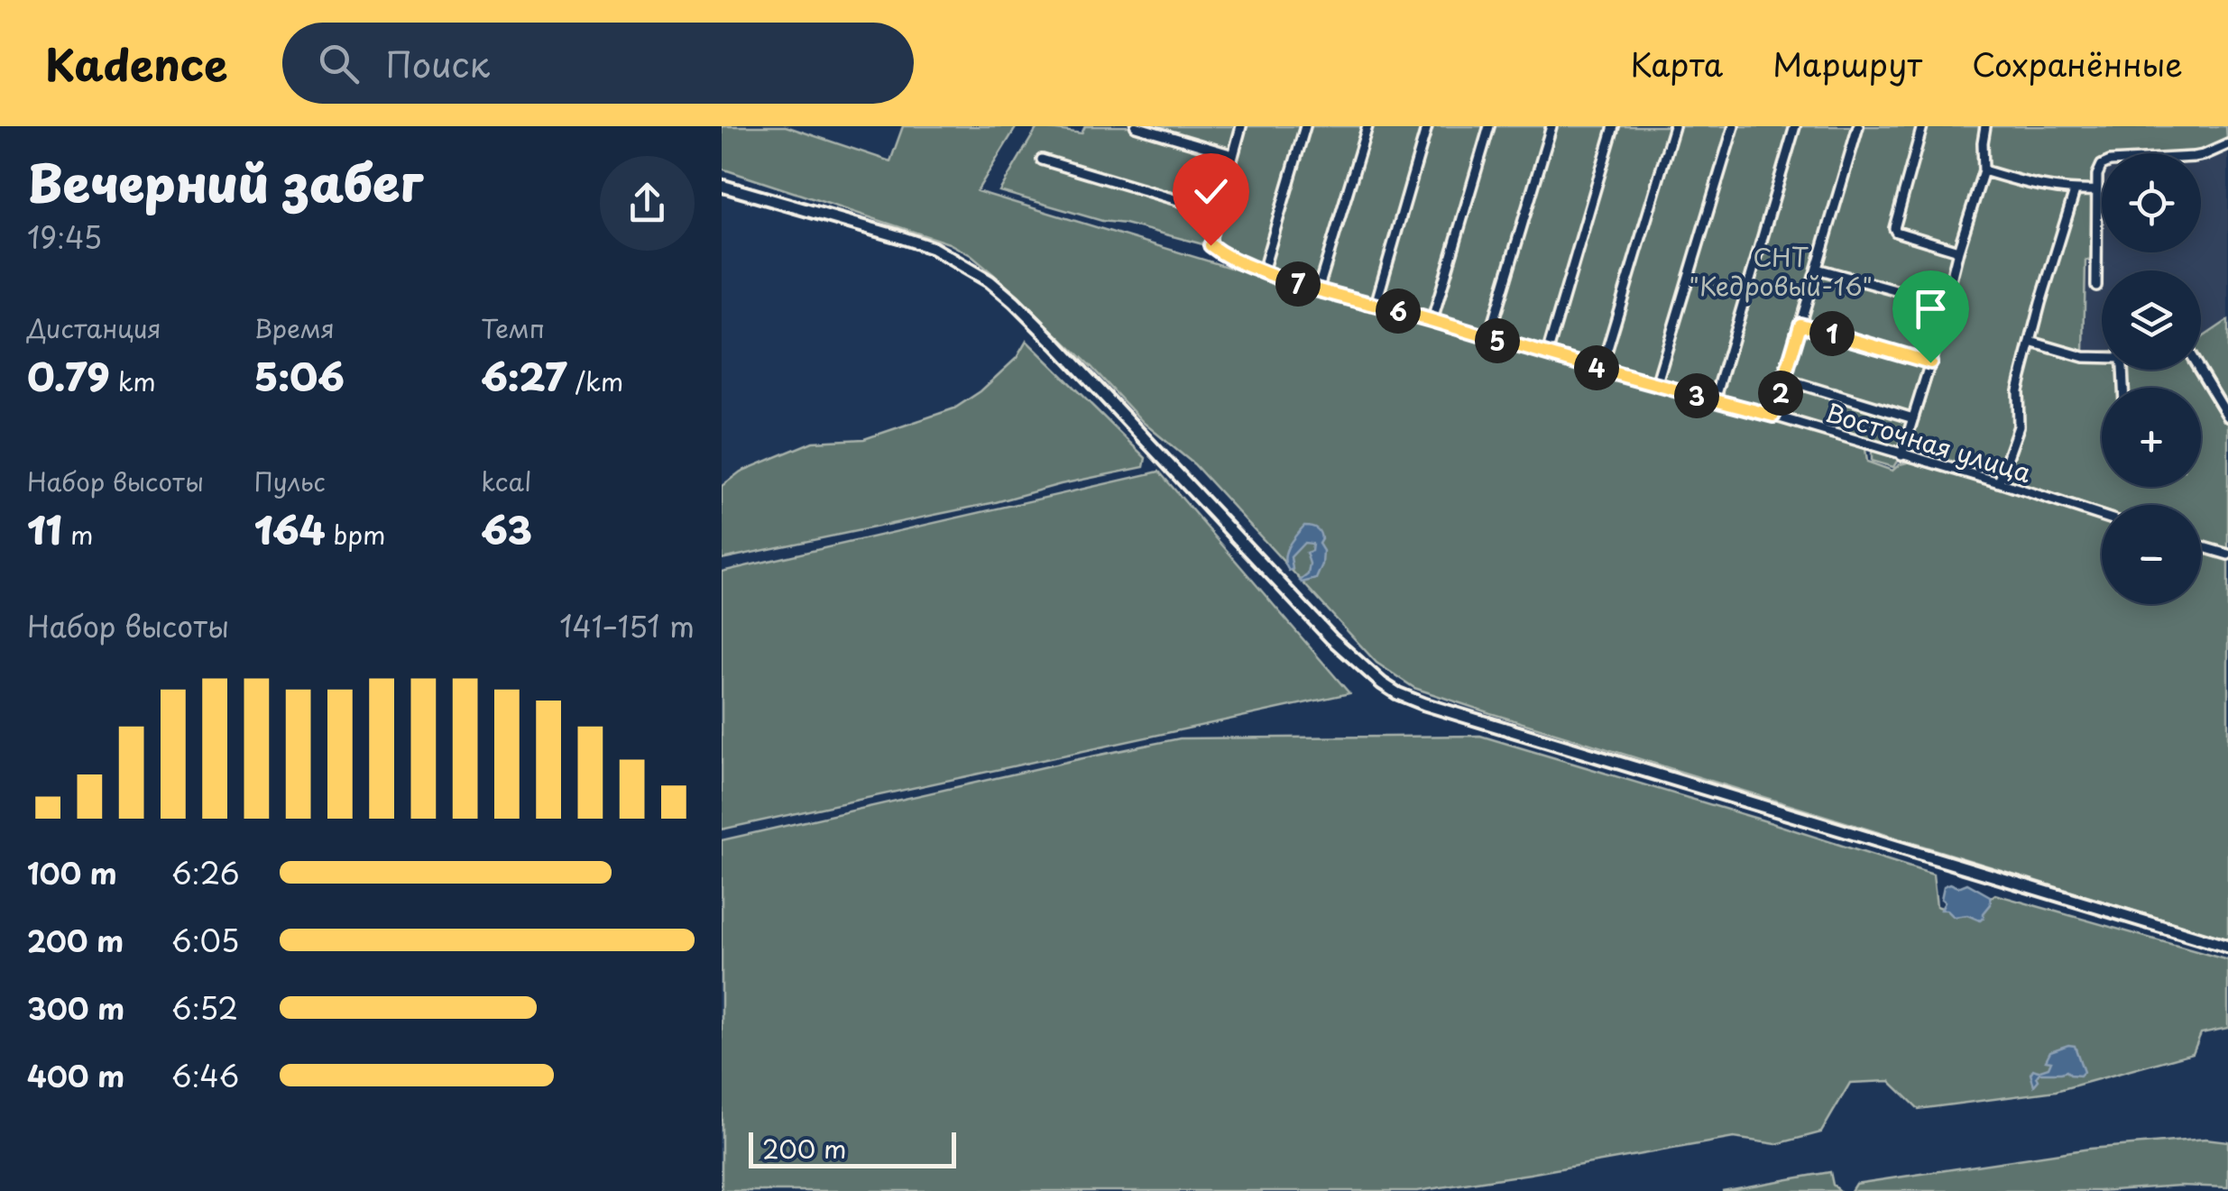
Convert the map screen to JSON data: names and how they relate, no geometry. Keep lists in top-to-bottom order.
{
  "streets": {
    "street": ["Восточная улица"]
  },
  "parks": ["СНТ \"Кедровый-16\""],
  "scale_bar": "200 m",
  "page": {
    "header": "Kadence",
    "search": "Поиск",
    "nav": ["Карта", "Маршрут", "Сохранённые"],
    "heading": ["Вечерний забег", "19:45"],
    "map_buttons": ["+", "−"],
    "pins": [
      "7",
      "6",
      "1",
      "5",
      "4",
      "2",
      "3"
    ],
    "stats": [
      ["Дистанция", "0.79 km"],
      ["Время", "5:06"],
      ["Темп", "6:27 /km"],
      ["Набор высоты", "11 m"],
      ["Пульс", "164 bpm"],
      ["kcal", "63"]
    ],
    "chart": ["Набор высоты", "141–151 m"],
    "list": [
      {
        "name": "100 m",
        "note": "6:26"
      },
      {
        "name": "200 m",
        "note": "6:05"
      },
      {
        "name": "300 m",
        "note": "6:52"
      },
      {
        "name": "400 m",
        "note": "6:46"
      }
    ],
    "scale": "200 m"
  }
}
